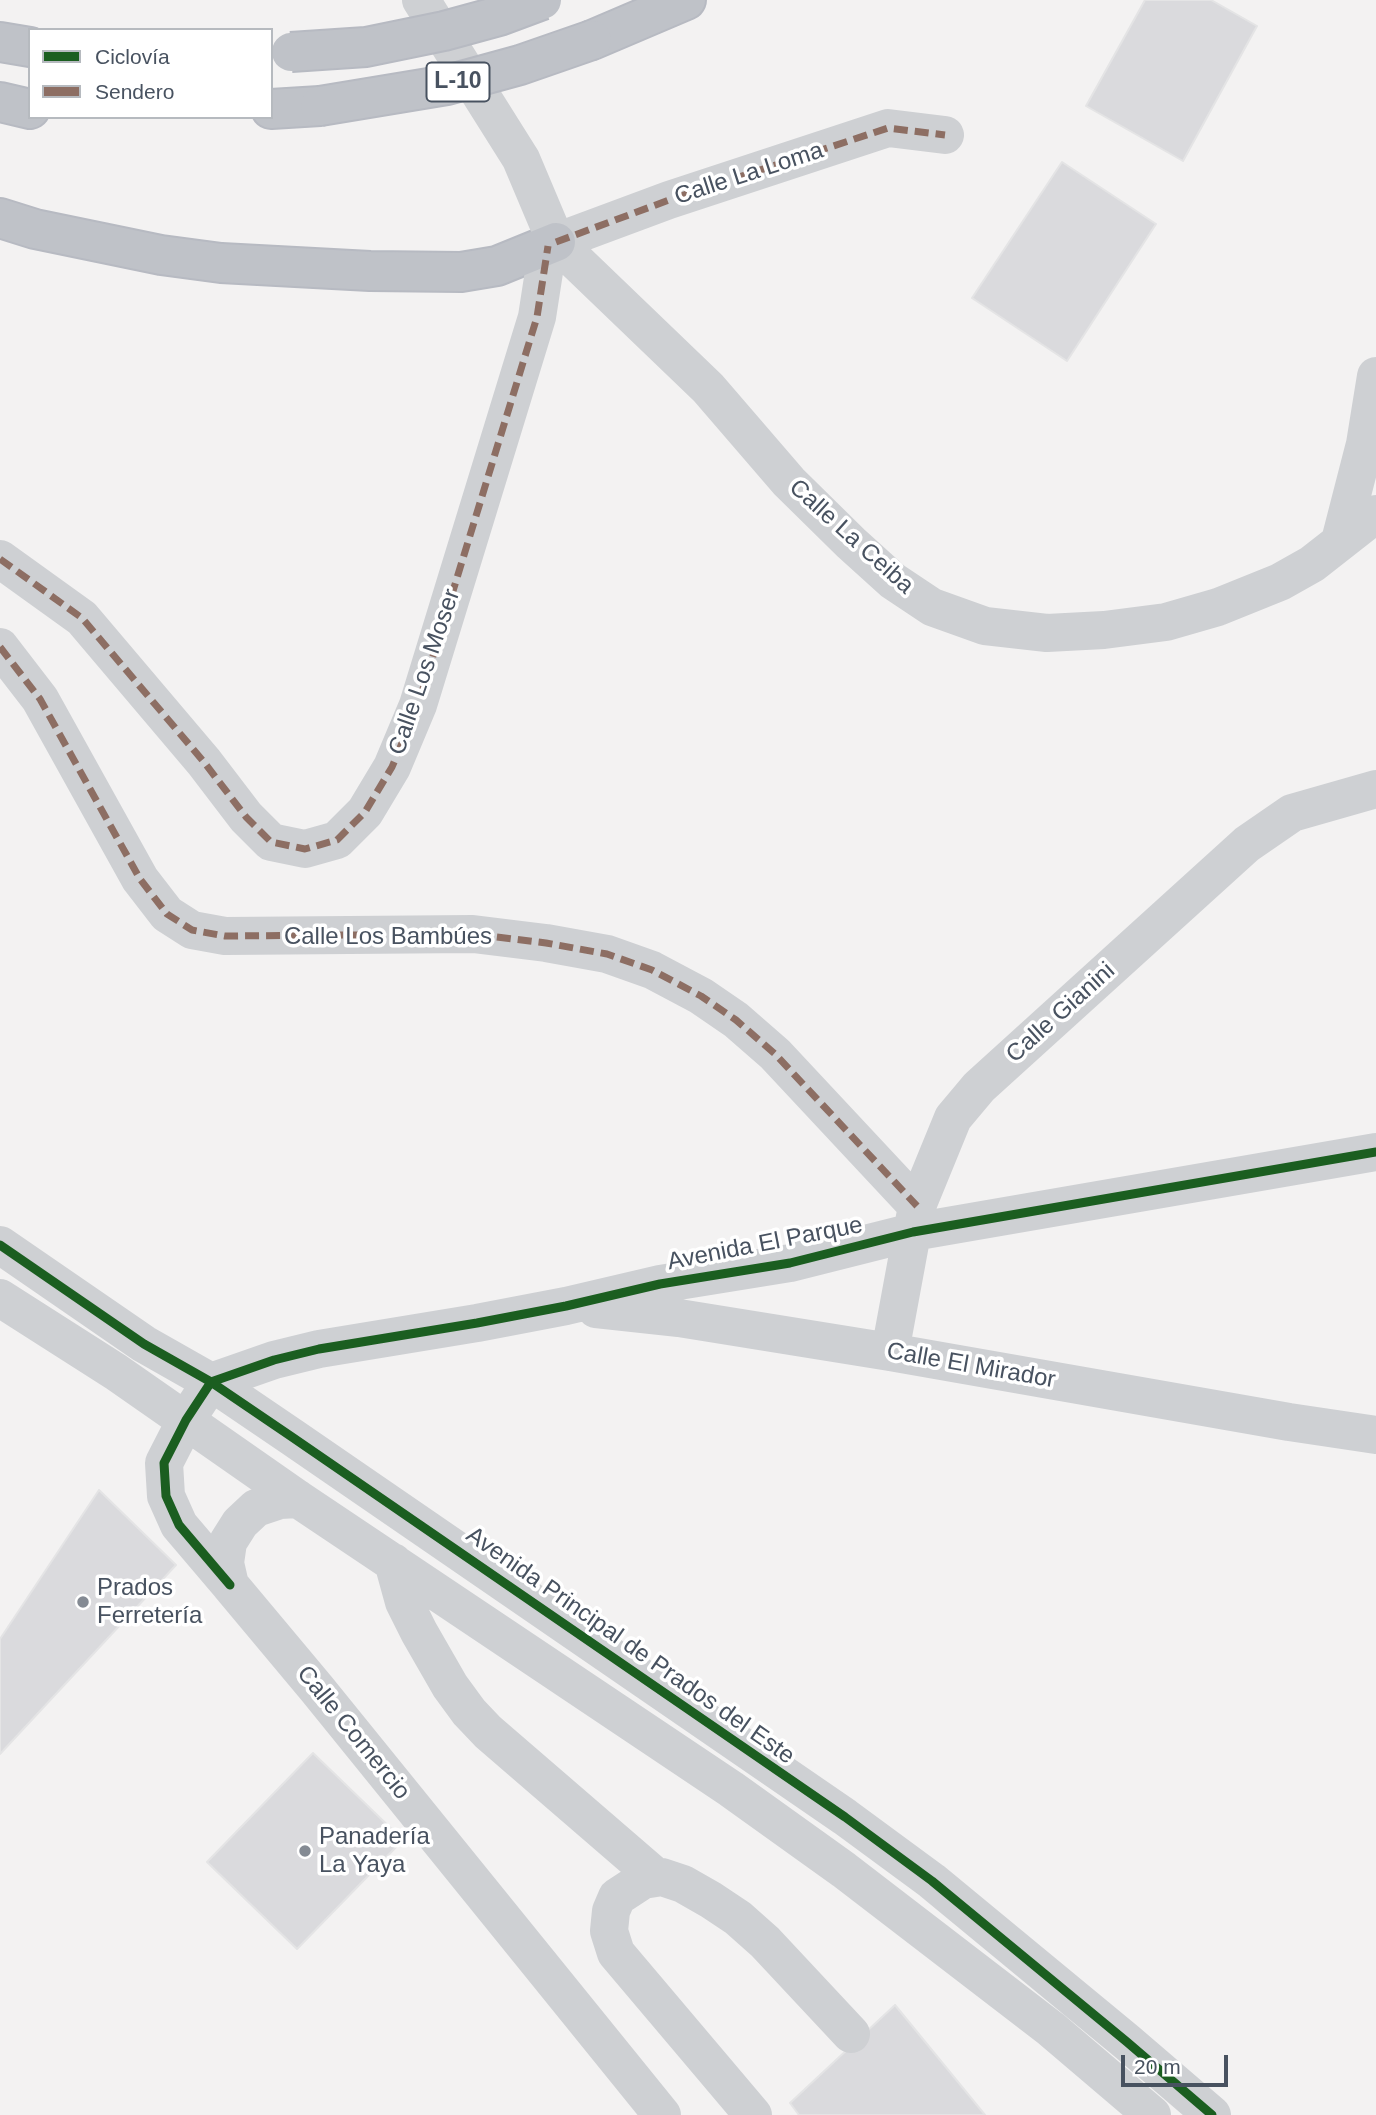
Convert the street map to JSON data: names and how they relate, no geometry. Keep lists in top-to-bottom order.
{
  "streets": {
    "highway": ["L-10"],
    "street": [
      "Calle La Loma",
      "Calle La Ceiba",
      "Calle Los Moser",
      "Calle Los Bambúes",
      "Calle Gianini",
      "Avenida El Parque",
      "Calle El Mirador",
      "Avenida Principal de Prados del Este",
      "Calle Comercio"
    ]
  },
  "crossings": [
    ["Calle La Loma", "Calle La Ceiba"],
    ["Calle La Loma", "Calle Los Moser"],
    ["Calle La Ceiba", "Calle Los Moser"],
    ["Calle Los Bambúes", "Calle Gianini"],
    ["Calle Los Bambúes", "Avenida El Parque"],
    ["Calle Gianini", "Avenida El Parque"],
    ["Calle Gianini", "Calle El Mirador"],
    ["Avenida El Parque", "Calle El Mirador"],
    ["Avenida El Parque", "Avenida Principal de Prados del Este"]
  ],
  "places": ["Prados Ferretería", "Panadería La Yaya"],
  "legend": ["Ciclovía", "Sendero"],
  "scale_bar": "20 m"
}
